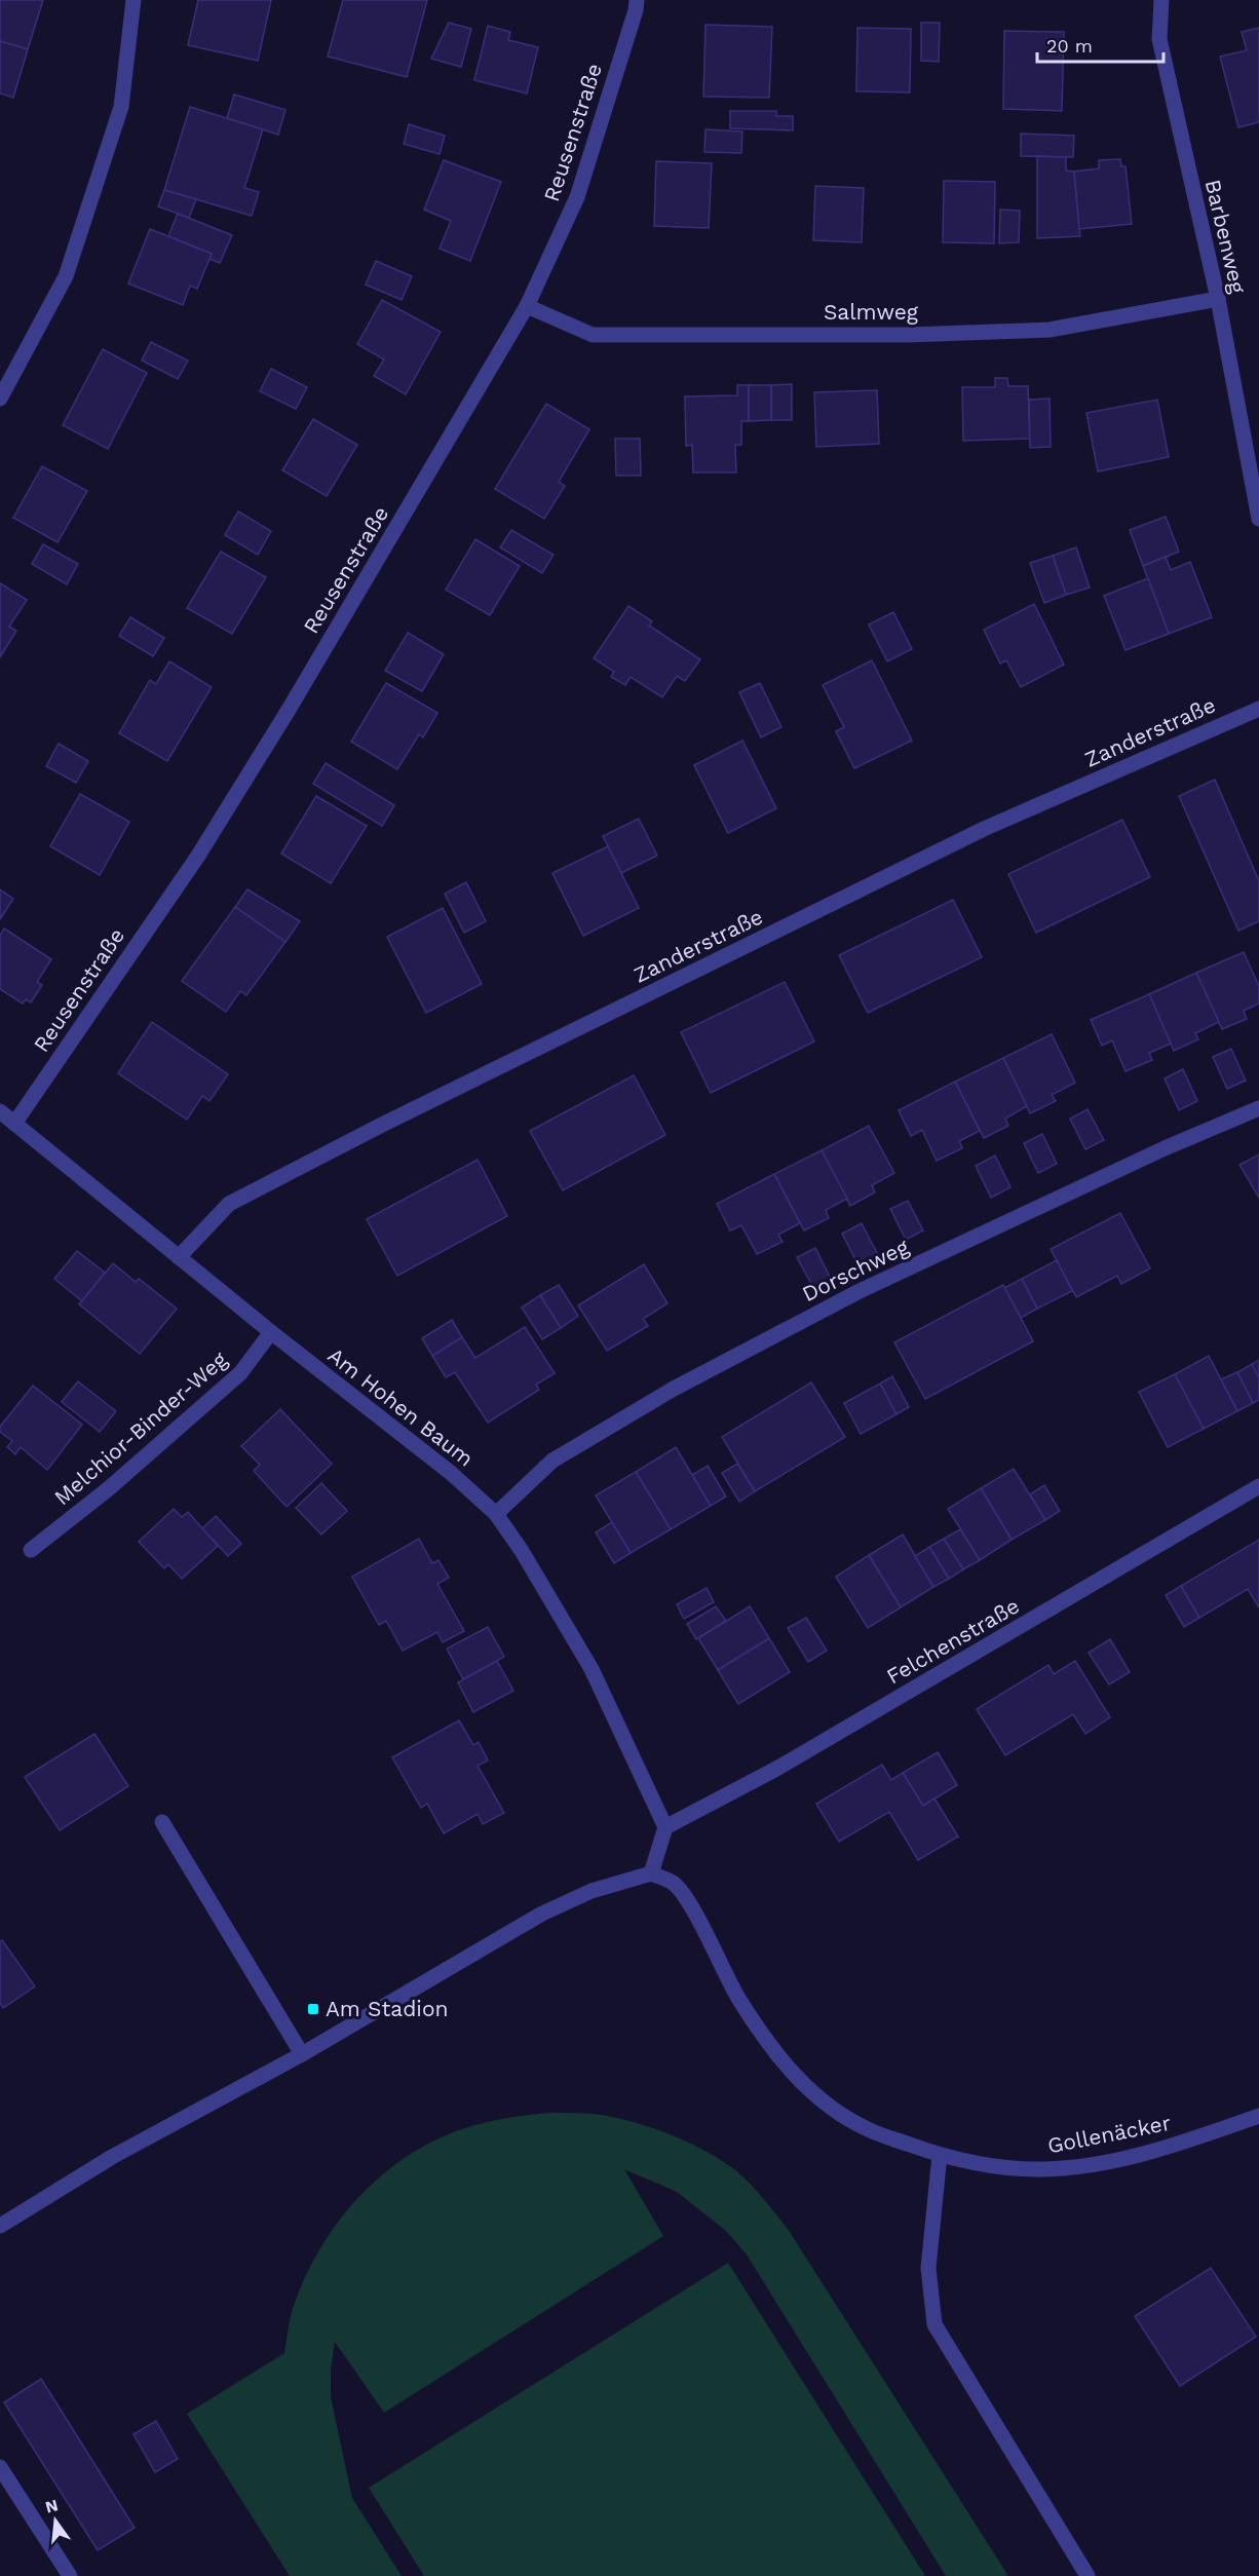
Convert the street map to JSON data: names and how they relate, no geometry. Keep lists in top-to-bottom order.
{
  "streets": {
    "street": [
      "Reusenstraße",
      "Barbenweg",
      "Salmweg",
      "Zanderstraße",
      "Dorschweg",
      "Am Hohen Baum",
      "Melchior-Binder-Weg",
      "Felchenstraße",
      "Gollenäcker"
    ]
  },
  "crossings": [
    ["Reusenstraße", "Salmweg"],
    ["Reusenstraße", "Am Hohen Baum"],
    ["Barbenweg", "Salmweg"],
    ["Zanderstraße", "Am Hohen Baum"],
    ["Dorschweg", "Am Hohen Baum"],
    ["Am Hohen Baum", "Melchior-Binder-Weg"],
    ["Am Hohen Baum", "Felchenstraße"]
  ],
  "places": {
    "transit": ["Am Stadion"]
  },
  "scale_bar": "20 m",
  "north": "top"
}
